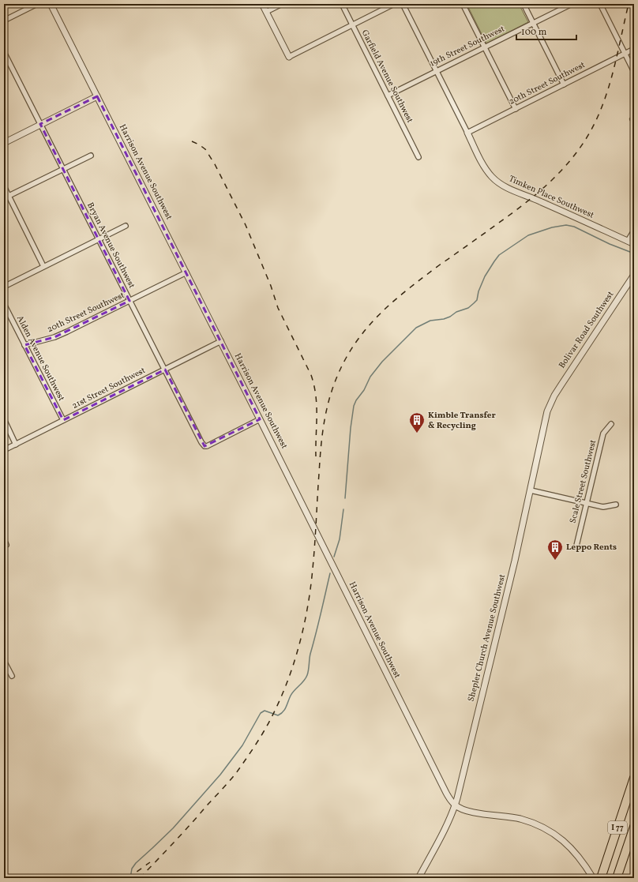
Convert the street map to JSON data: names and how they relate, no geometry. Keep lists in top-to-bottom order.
{
  "streets": {
    "highway": ["I 77"],
    "street": [
      "19th Street Southwest",
      "Garfield Avenue Southwest",
      "20th Street Southwest",
      "Harrison Avenue Southwest",
      "Timken Place Southwest",
      "Bryan Avenue Southwest",
      "Bolivar Road Southwest",
      "Alden Avenue Southwest",
      "21st Street Southwest",
      "Scale Street Southwest",
      "Shepler Church Avenue Southwest"
    ]
  },
  "crossings": [
    ["19th Street Southwest", "Garfield Avenue Southwest"],
    ["20th Street Southwest", "Harrison Avenue Southwest"],
    ["20th Street Southwest", "Timken Place Southwest"],
    ["20th Street Southwest", "Bryan Avenue Southwest"],
    ["20th Street Southwest", "Alden Avenue Southwest"],
    ["Harrison Avenue Southwest", "Bryan Avenue Southwest"],
    ["Harrison Avenue Southwest", "21st Street Southwest"],
    ["Harrison Avenue Southwest", "Shepler Church Avenue Southwest"],
    ["Bryan Avenue Southwest", "21st Street Southwest"],
    ["Bolivar Road Southwest", "Shepler Church Avenue Southwest"],
    ["Alden Avenue Southwest", "21st Street Southwest"]
  ],
  "places": {
    "building": ["Kimble Transfer & Recycling", "Leppo Rents"]
  },
  "scale_bar": "100 m"
}
